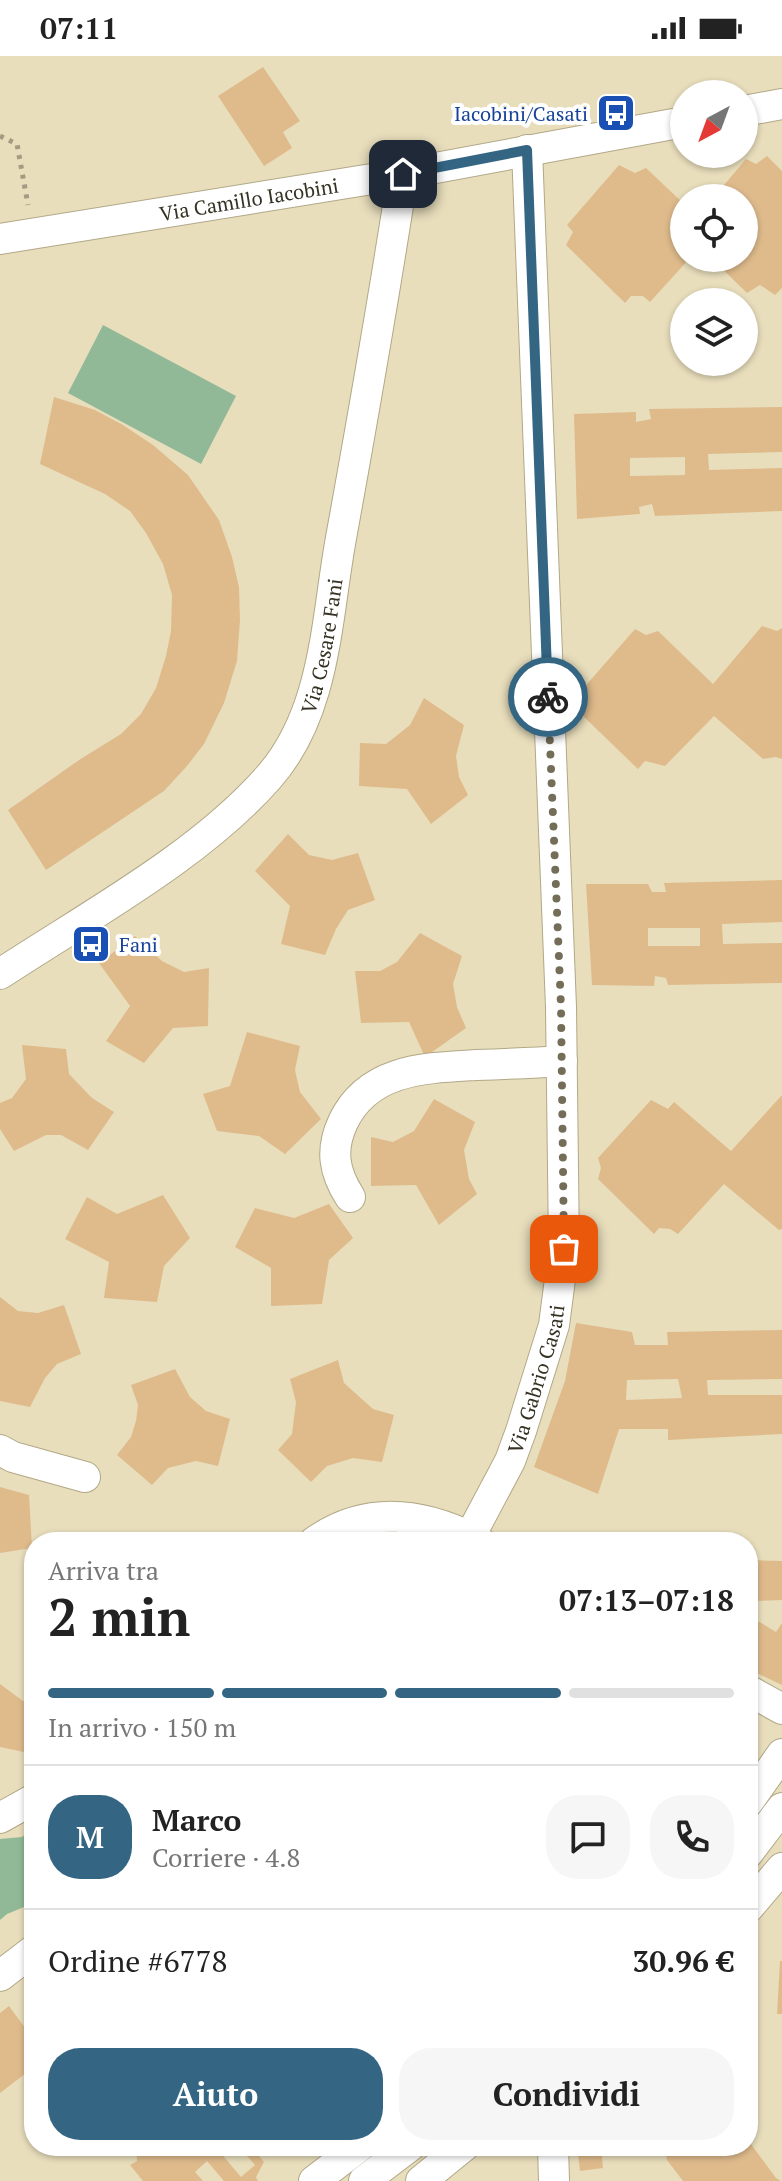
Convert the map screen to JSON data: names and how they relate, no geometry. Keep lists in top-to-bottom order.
{
  "streets": {
    "street": ["Via Camillo Iacobini", "Via Cesare Fani", "Via Gabrio Casati"]
  },
  "crossings": [
    ["Via Camillo Iacobini", "Via Cesare Fani"],
    ["Via Camillo Iacobini", "Via Gabrio Casati"]
  ],
  "places": {
    "bus stop": ["Iacobini/Casati", "Fani"]
  },
  "north": "bottom left",
  "page": {
    "status": "07:11",
    "heading": ["2 min", "Arriva tra", "07:13–07:18"],
    "panel": [
      "Marco",
      "Corriere · 4.8",
      "Ordine #6778",
      "30.96 €"
    ],
    "bar": "In arrivo · 150 m",
    "round": "M",
    "buttons": ["Aiuto", "Condividi"]
  }
}
